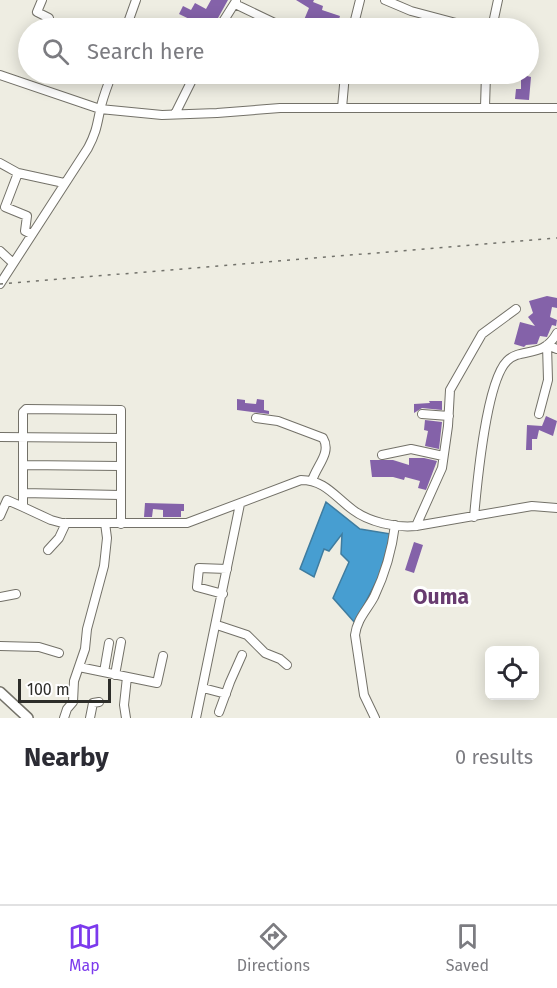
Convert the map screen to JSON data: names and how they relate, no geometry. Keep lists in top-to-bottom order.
{
  "districts": ["Ouma"],
  "scale_bar": "100 m",
  "page": {
    "search": "Search here",
    "scale": "100 m",
    "heading": ["Nearby", "0 results"],
    "nav": ["Map", "Directions", "Saved"]
  }
}
